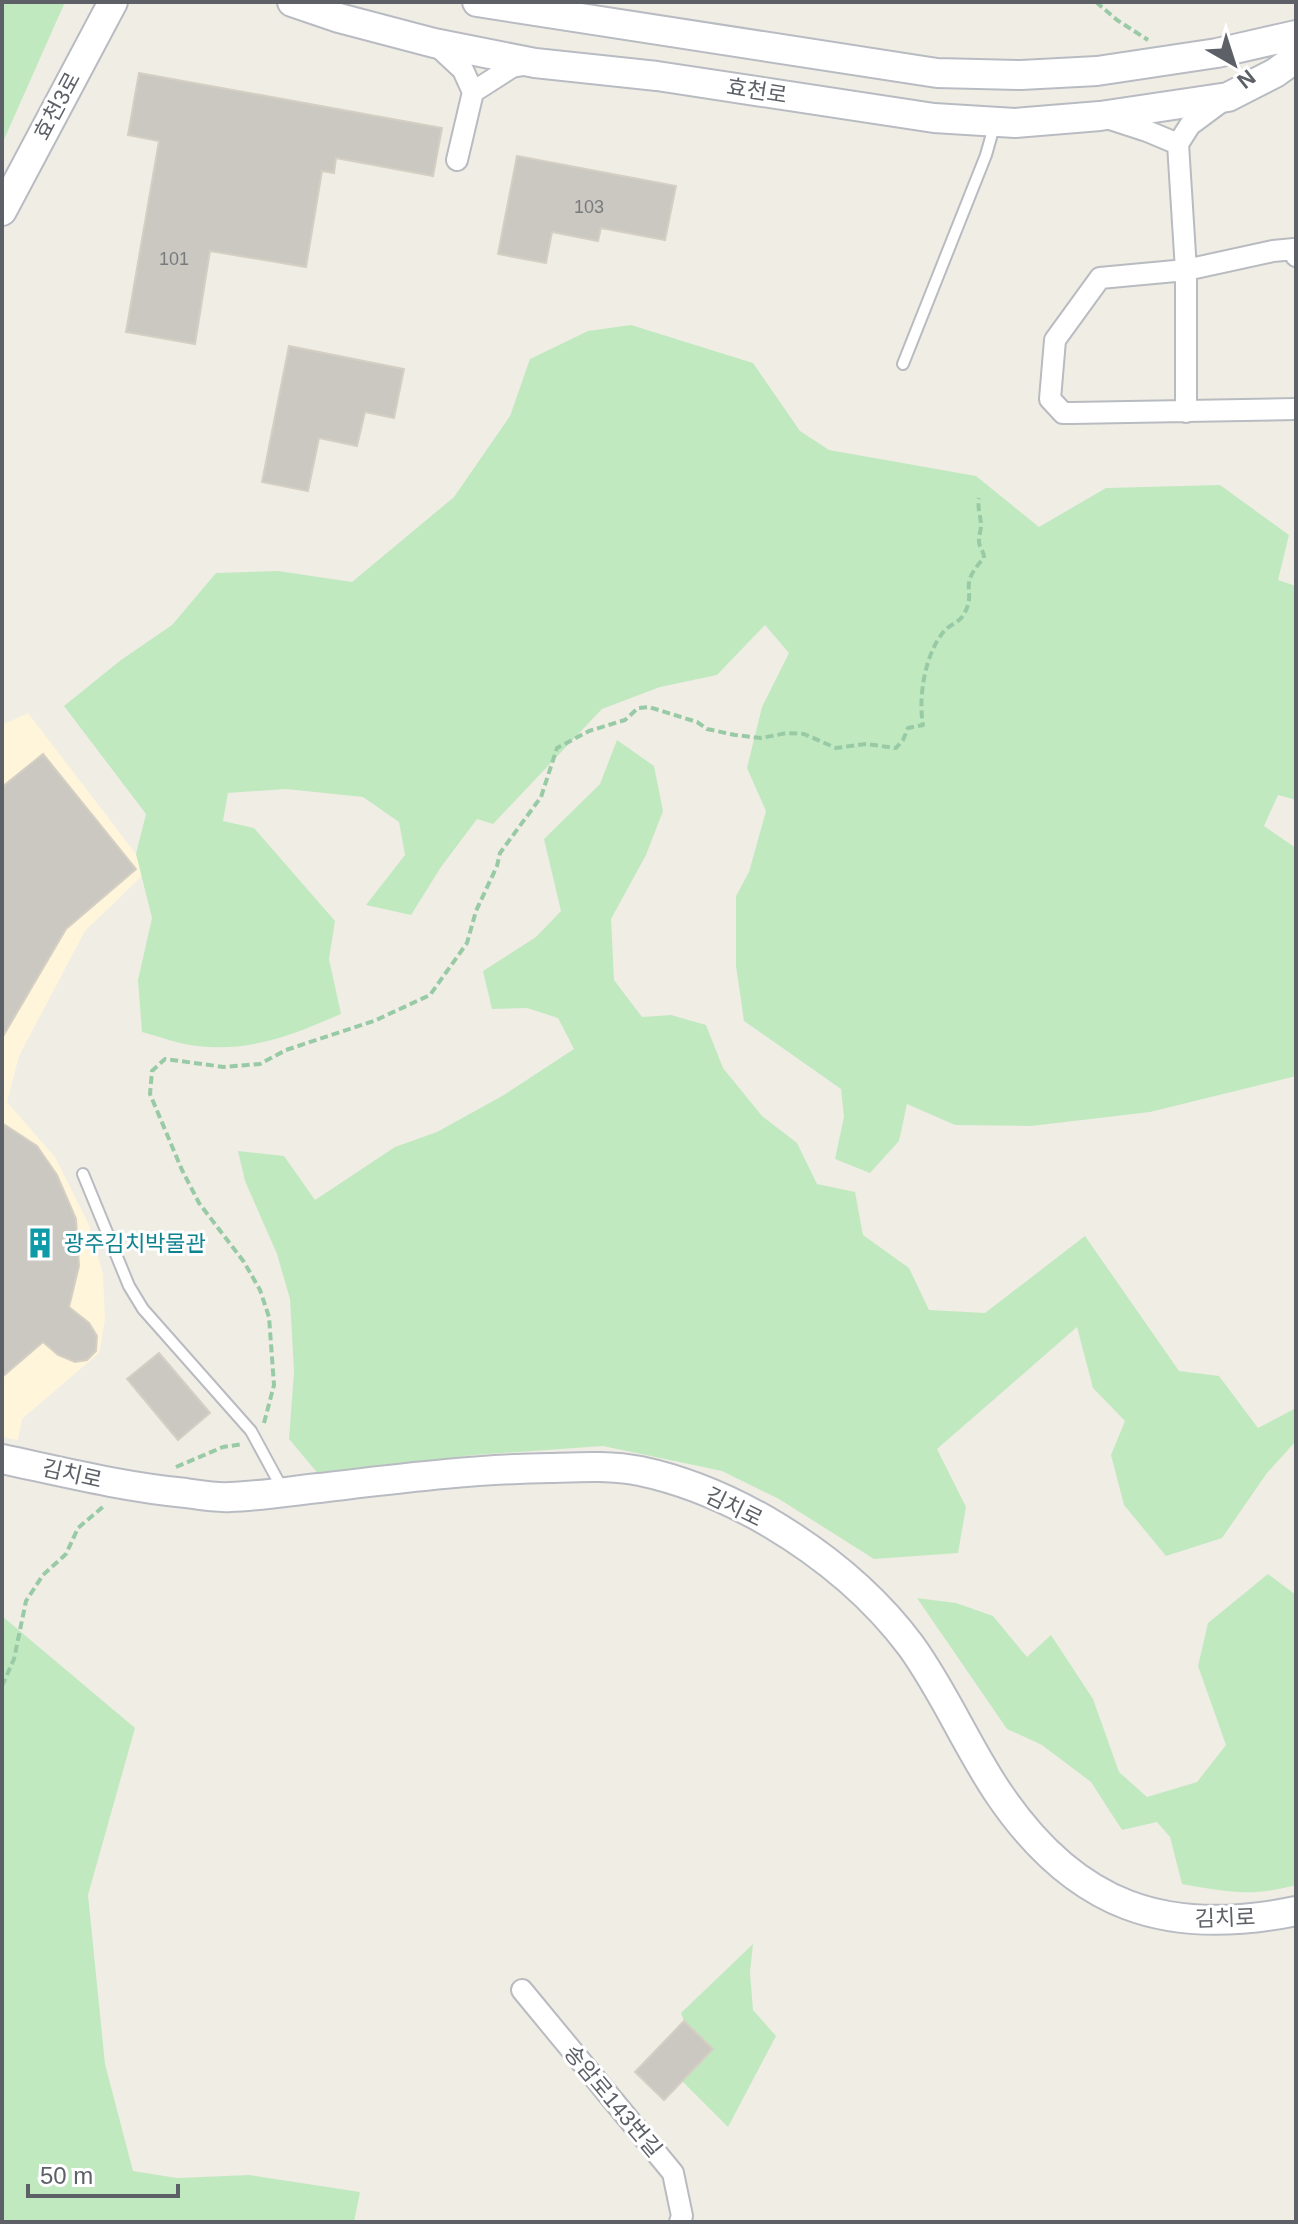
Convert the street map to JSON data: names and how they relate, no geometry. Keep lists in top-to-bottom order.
{
  "streets": {
    "main road": ["효천로", "효천3로", "김치로"],
    "street": ["송암로143번길"]
  },
  "places": {
    "building": ["광주김치박물관"]
  },
  "house_numbers": ["103", "101"],
  "scale_bar": "50 m",
  "north": "bottom right"
}
